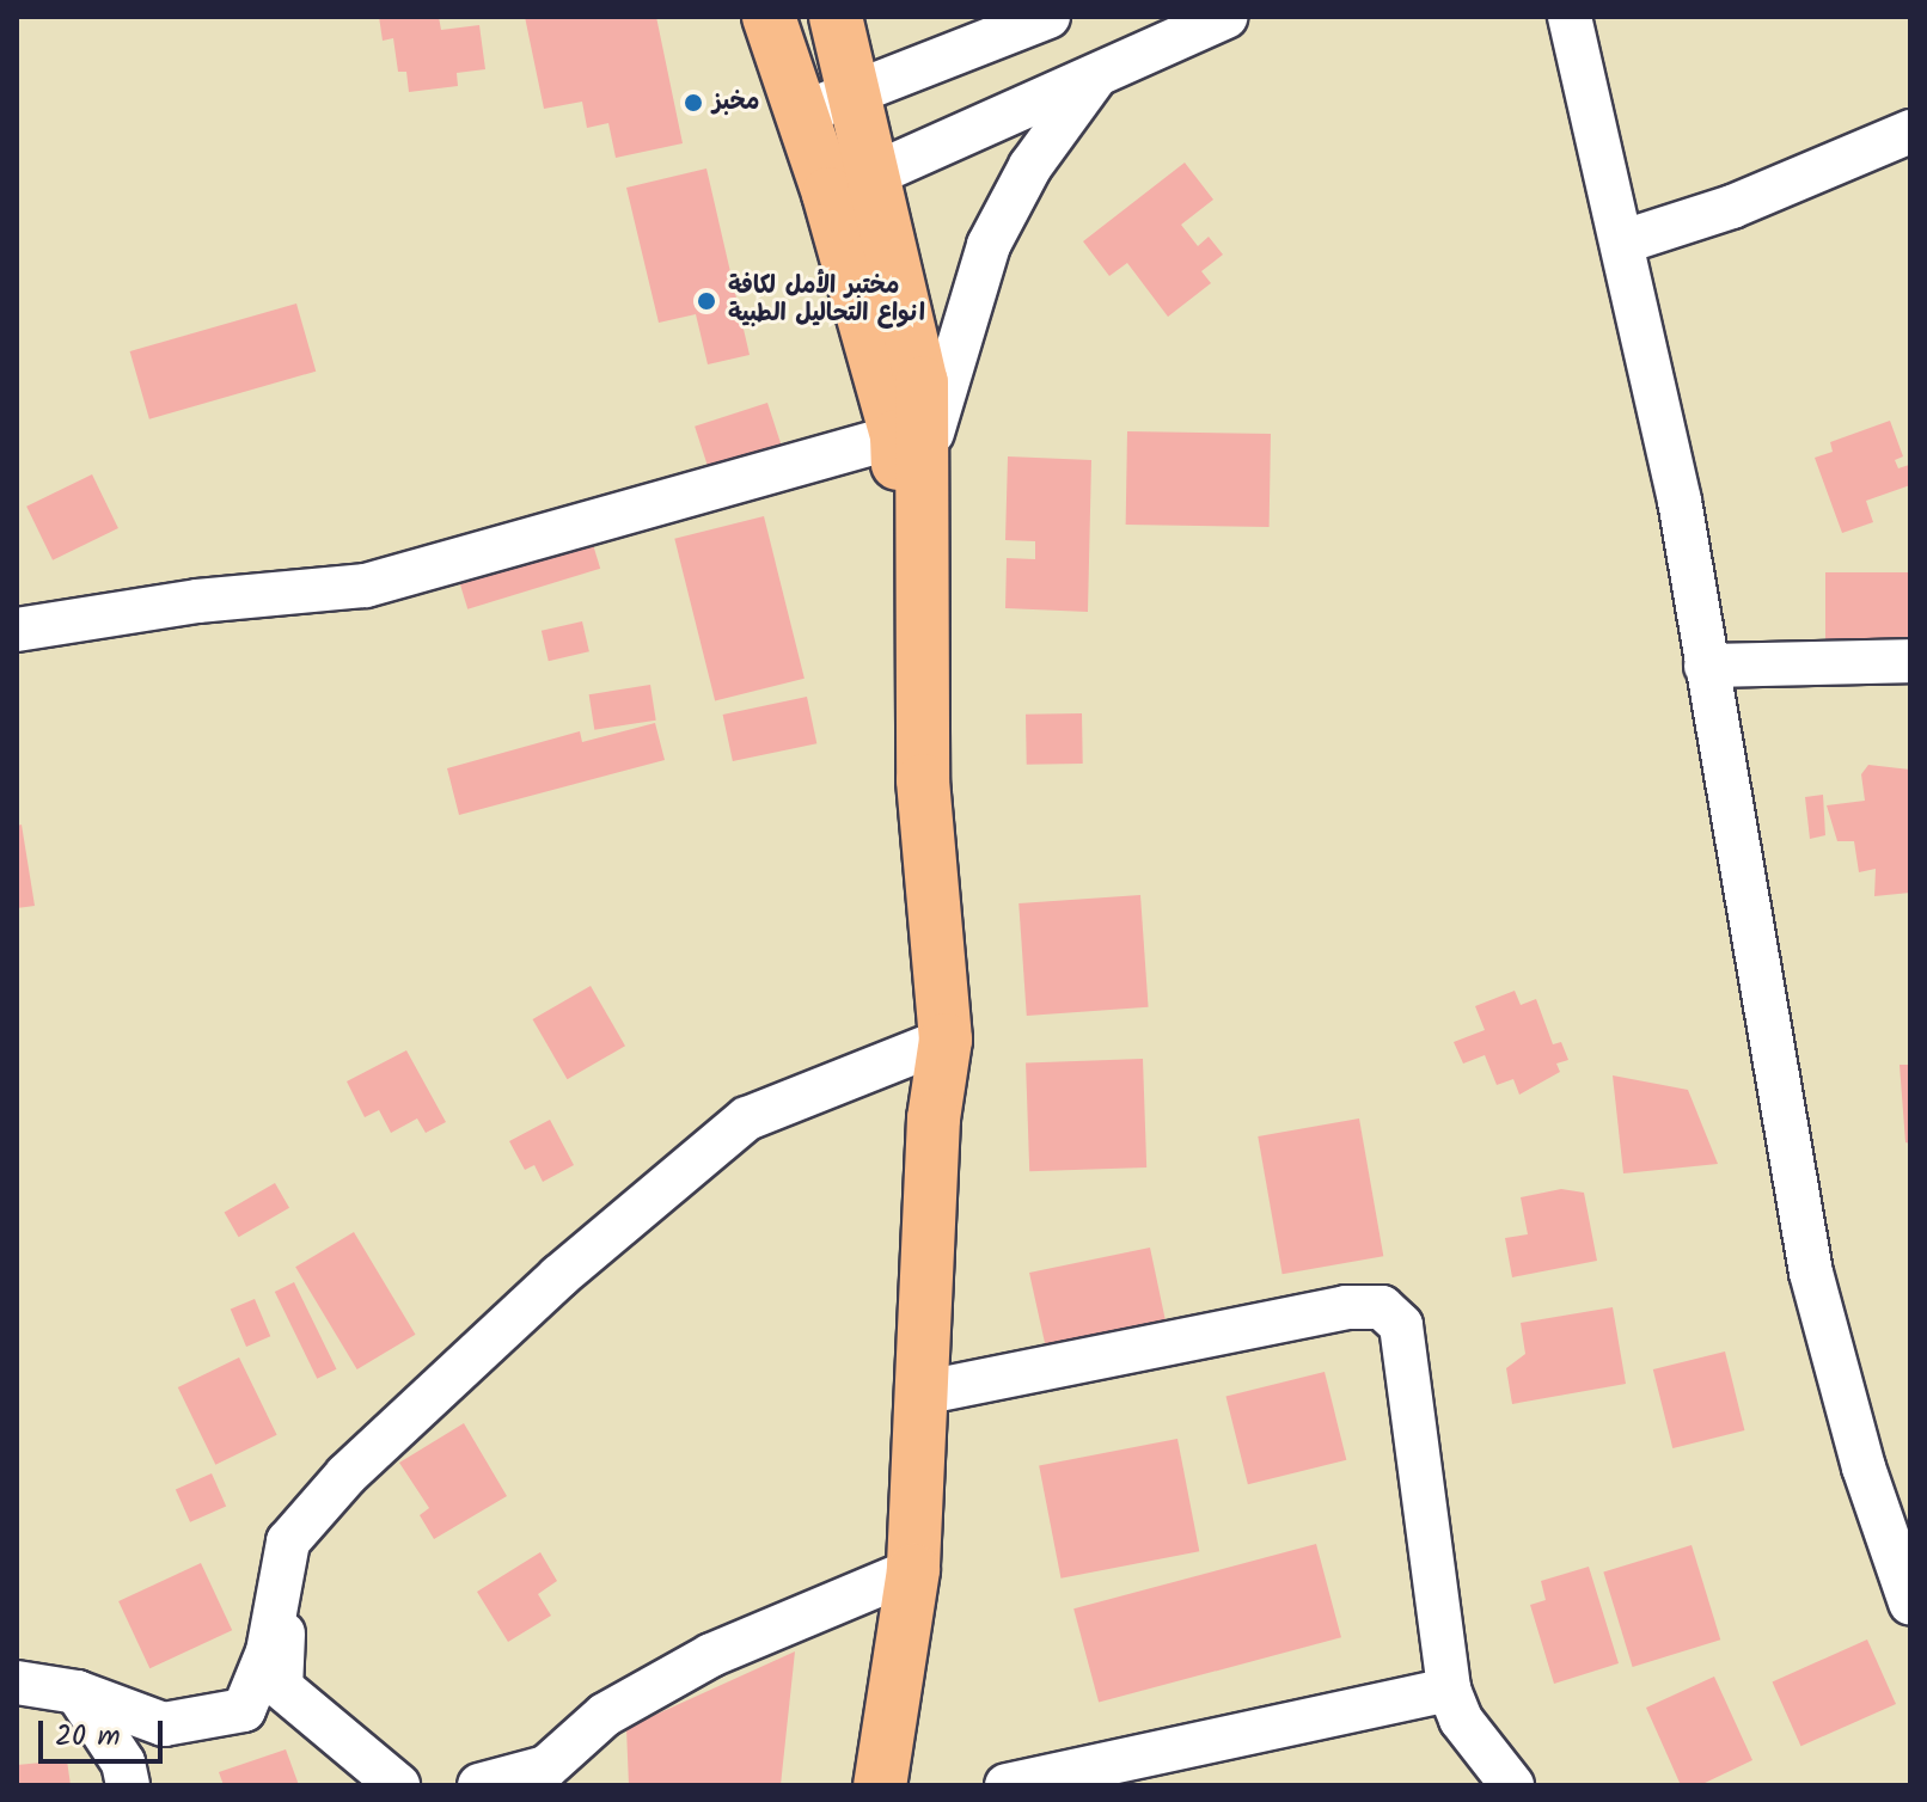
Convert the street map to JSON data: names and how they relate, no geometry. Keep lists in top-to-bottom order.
{
  "places": ["مخبز", "مختبر الأمل لكافة انواع التحاليل الطبية"],
  "scale_bar": "20 m"
}
